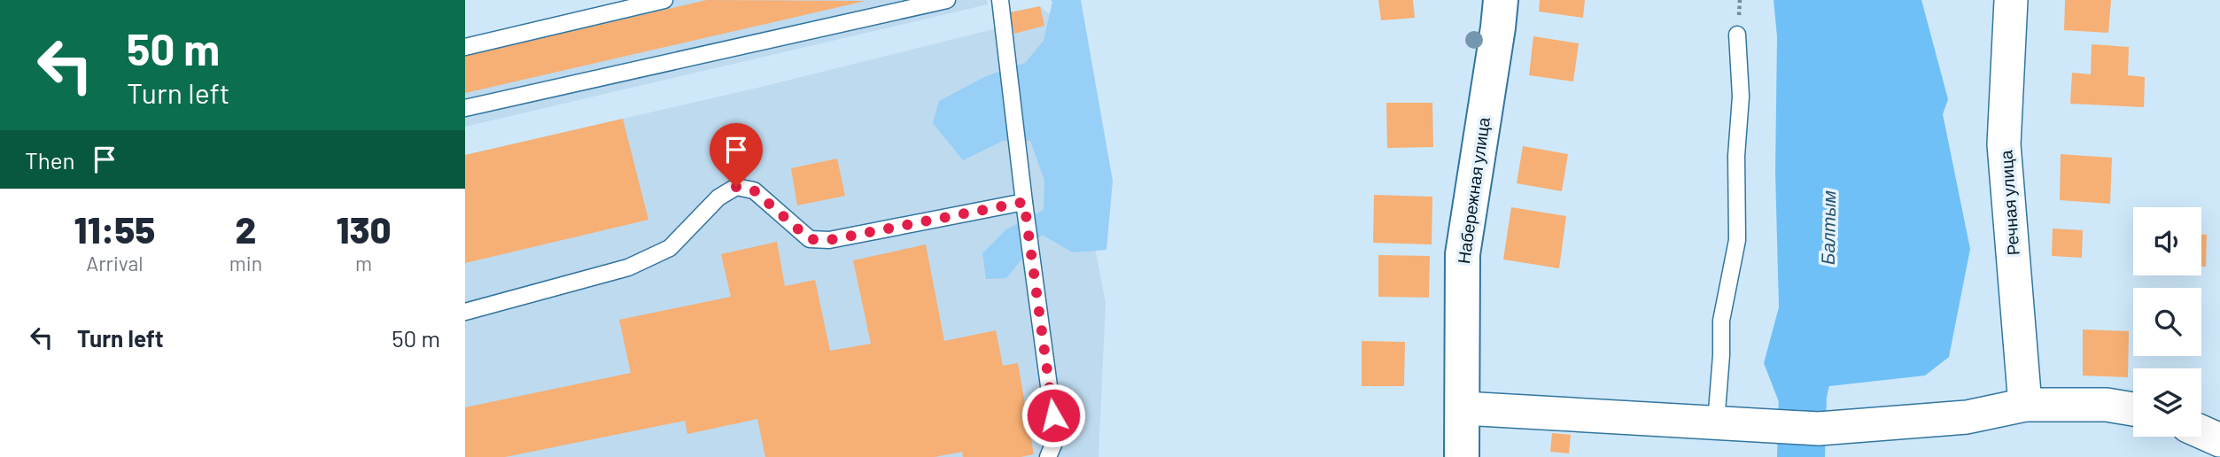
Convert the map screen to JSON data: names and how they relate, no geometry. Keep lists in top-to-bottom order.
{
  "streets": {
    "street": ["Набережная улица", "Речная улица"]
  },
  "water": ["Балтым"],
  "page": {
    "turn": ["50 m", "Turn left"],
    "then": "Then",
    "eta": [
      "11:55",
      "Arrival",
      "2",
      "min",
      "130",
      "m"
    ],
    "list": [
      {
        "name": "Turn left",
        "value": "50 m"
      }
    ]
  }
}
